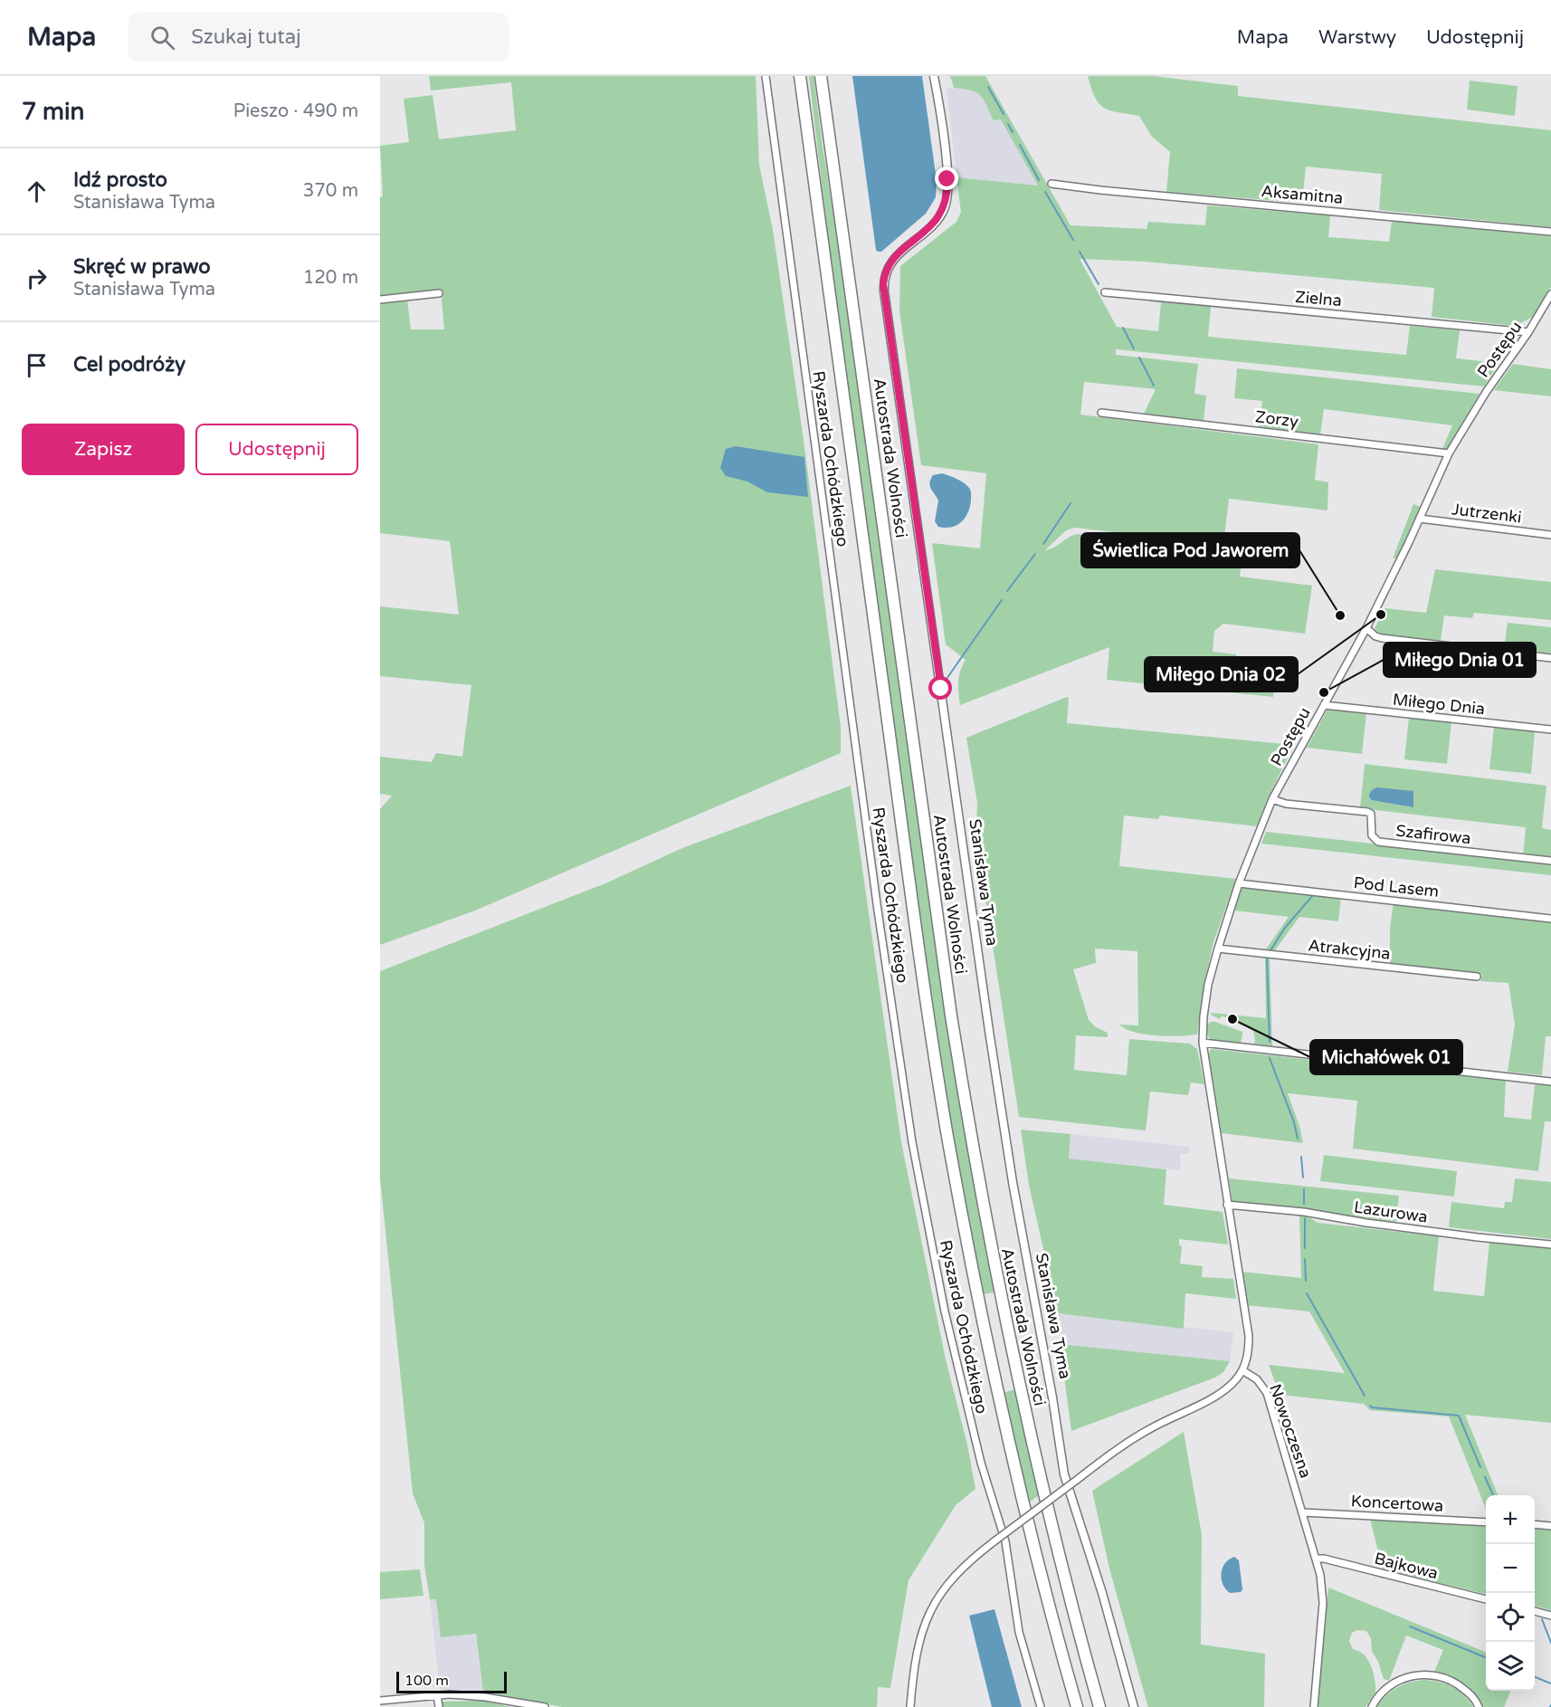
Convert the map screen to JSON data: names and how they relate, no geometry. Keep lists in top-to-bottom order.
{
  "streets": {
    "highway": ["Autostrada Wolności"],
    "street": [
      "Aksamitna",
      "Zielna",
      "Postępu",
      "Zorzy",
      "Ryszarda Ochódzkiego",
      "Jutrzenki",
      "Miłego Dnia",
      "Szafirowa",
      "Stanisława Tyma",
      "Pod Lasem",
      "Atrakcyjna",
      "Lazurowa",
      "Nowoczesna",
      "Koncertowa",
      "Bajkowa"
    ]
  },
  "crossings": [
    ["Zielna", "Postępu"],
    ["Postępu", "Zorzy"],
    ["Postępu", "Jutrzenki"],
    ["Postępu", "Miłego Dnia"],
    ["Postępu", "Szafirowa"],
    ["Postępu", "Pod Lasem"],
    ["Postępu", "Atrakcyjna"],
    ["Nowoczesna", "Koncertowa"],
    ["Nowoczesna", "Bajkowa"]
  ],
  "places": [
    "Miłego Dnia 02",
    "Świetlica Pod Jaworem",
    "Miłego Dnia 01",
    "Michałówek 01"
  ],
  "scale_bar": "100 m",
  "page": {
    "header": "Mapa",
    "search": "Szukaj tutaj",
    "nav": ["Mapa", "Warstwy", "Udostępnij"],
    "heading": ["7 min", "Pieszo · 490 m"],
    "list": [
      ["Idź prosto", "Stanisława Tyma", "370 m"],
      ["Skręć w prawo", "Stanisława Tyma", "120 m"],
      "Cel podróży"
    ],
    "buttons": ["Zapisz", "Udostępnij"],
    "map_buttons": ["+", "−"],
    "scale": "100 m"
  }
}
